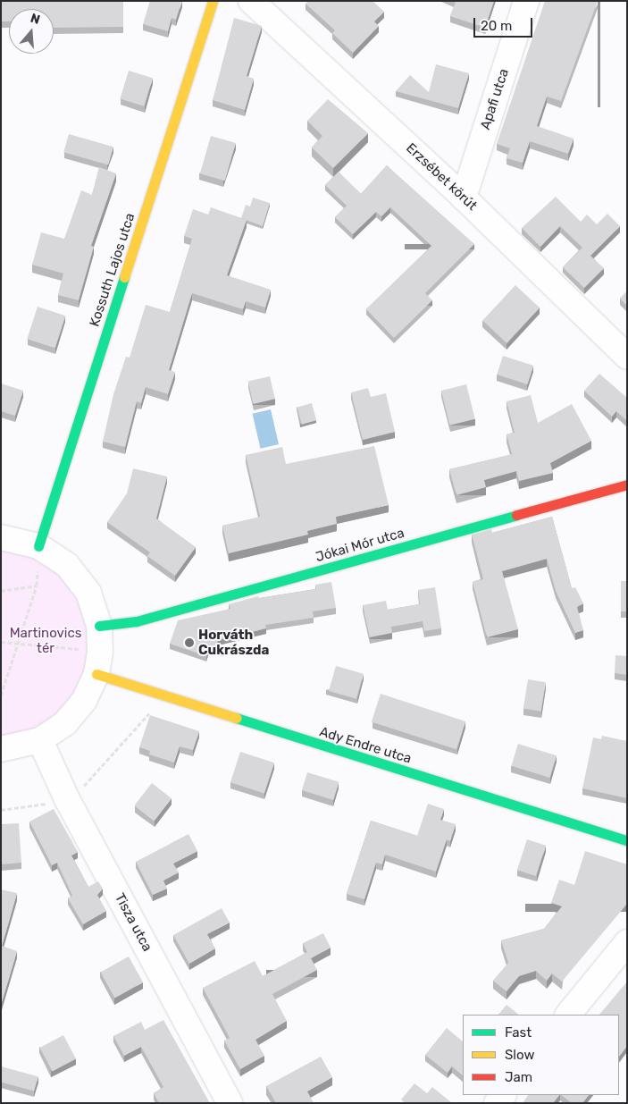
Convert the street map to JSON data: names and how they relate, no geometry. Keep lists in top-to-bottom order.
{
  "streets": {
    "street": [
      "Apafi utca",
      "Erzsébet körút",
      "Kossuth Lajos utca",
      "Jókai Mór utca",
      "Ady Endre utca",
      "Tisza utca"
    ]
  },
  "crossings": [
    ["Apafi utca", "Erzsébet körút"]
  ],
  "parks": ["Martinovics tér"],
  "places": ["Horváth Cukrászda"],
  "legend": ["Fast", "Slow", "Jam"],
  "scale_bar": "20 m",
  "north": "top"
}
